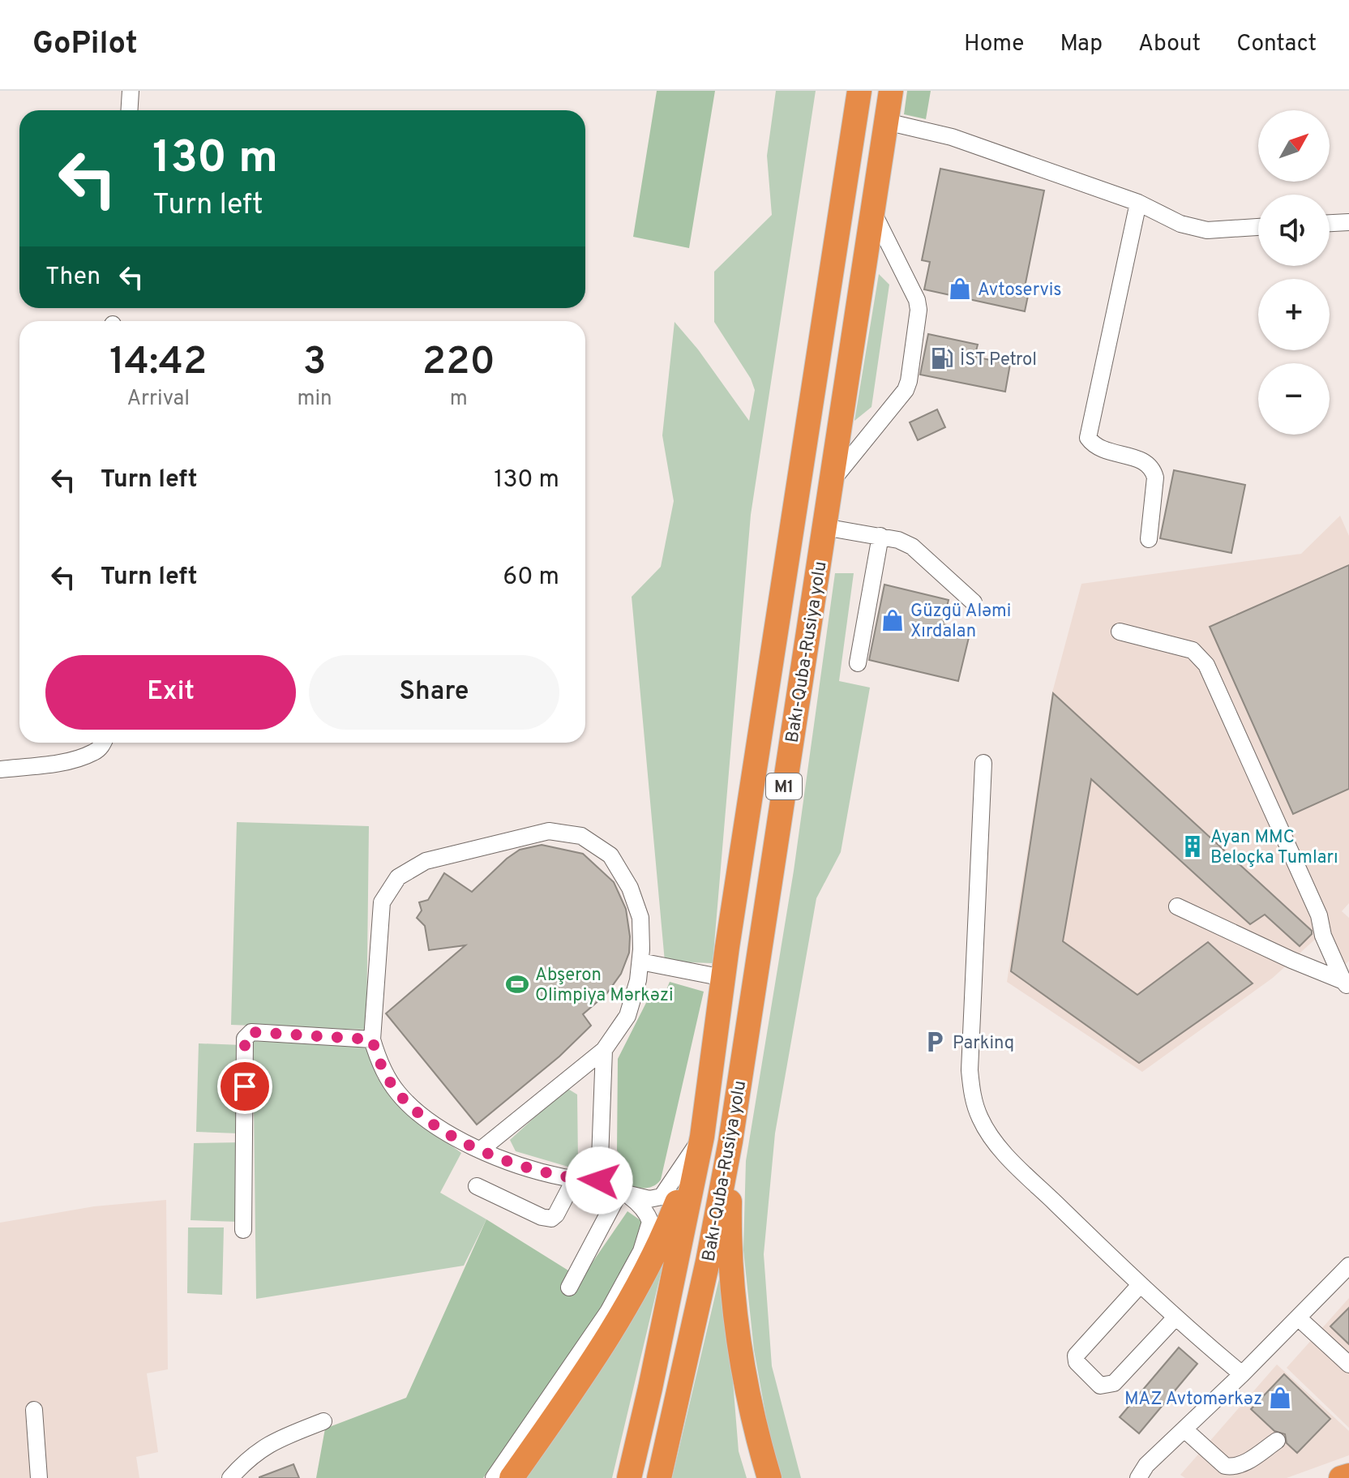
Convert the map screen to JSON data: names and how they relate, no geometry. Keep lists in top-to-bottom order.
{
  "streets": {
    "highway": ["Bakı-Quba-Rusiya yolu", "M1"]
  },
  "places": {
    "shop": ["Avtoservis", "Güzgü Aləmi Xırdalan", "MAZ Avtomərkəz"],
    "fuel station": ["İST Petrol"],
    "building": ["Ayan MMC Beloçka Tumları"],
    "sports": ["Abşeron Olimpiya Mərkəzi"],
    "parking": ["Parkinq"]
  },
  "north": "top right",
  "page": {
    "header": "GoPilot",
    "nav": [
      "Home",
      "Map",
      "About",
      "Contact"
    ],
    "map_buttons": ["+", "−"],
    "turn": ["130 m", "Turn left"],
    "then": "Then",
    "eta": [
      "14:42",
      "Arrival",
      "3",
      "min",
      "220",
      "m"
    ],
    "list": [
      {
        "name": "Turn left",
        "value": "130 m"
      },
      {
        "name": "Turn left",
        "value": "60 m"
      }
    ],
    "buttons": ["Exit", "Share"]
  }
}
